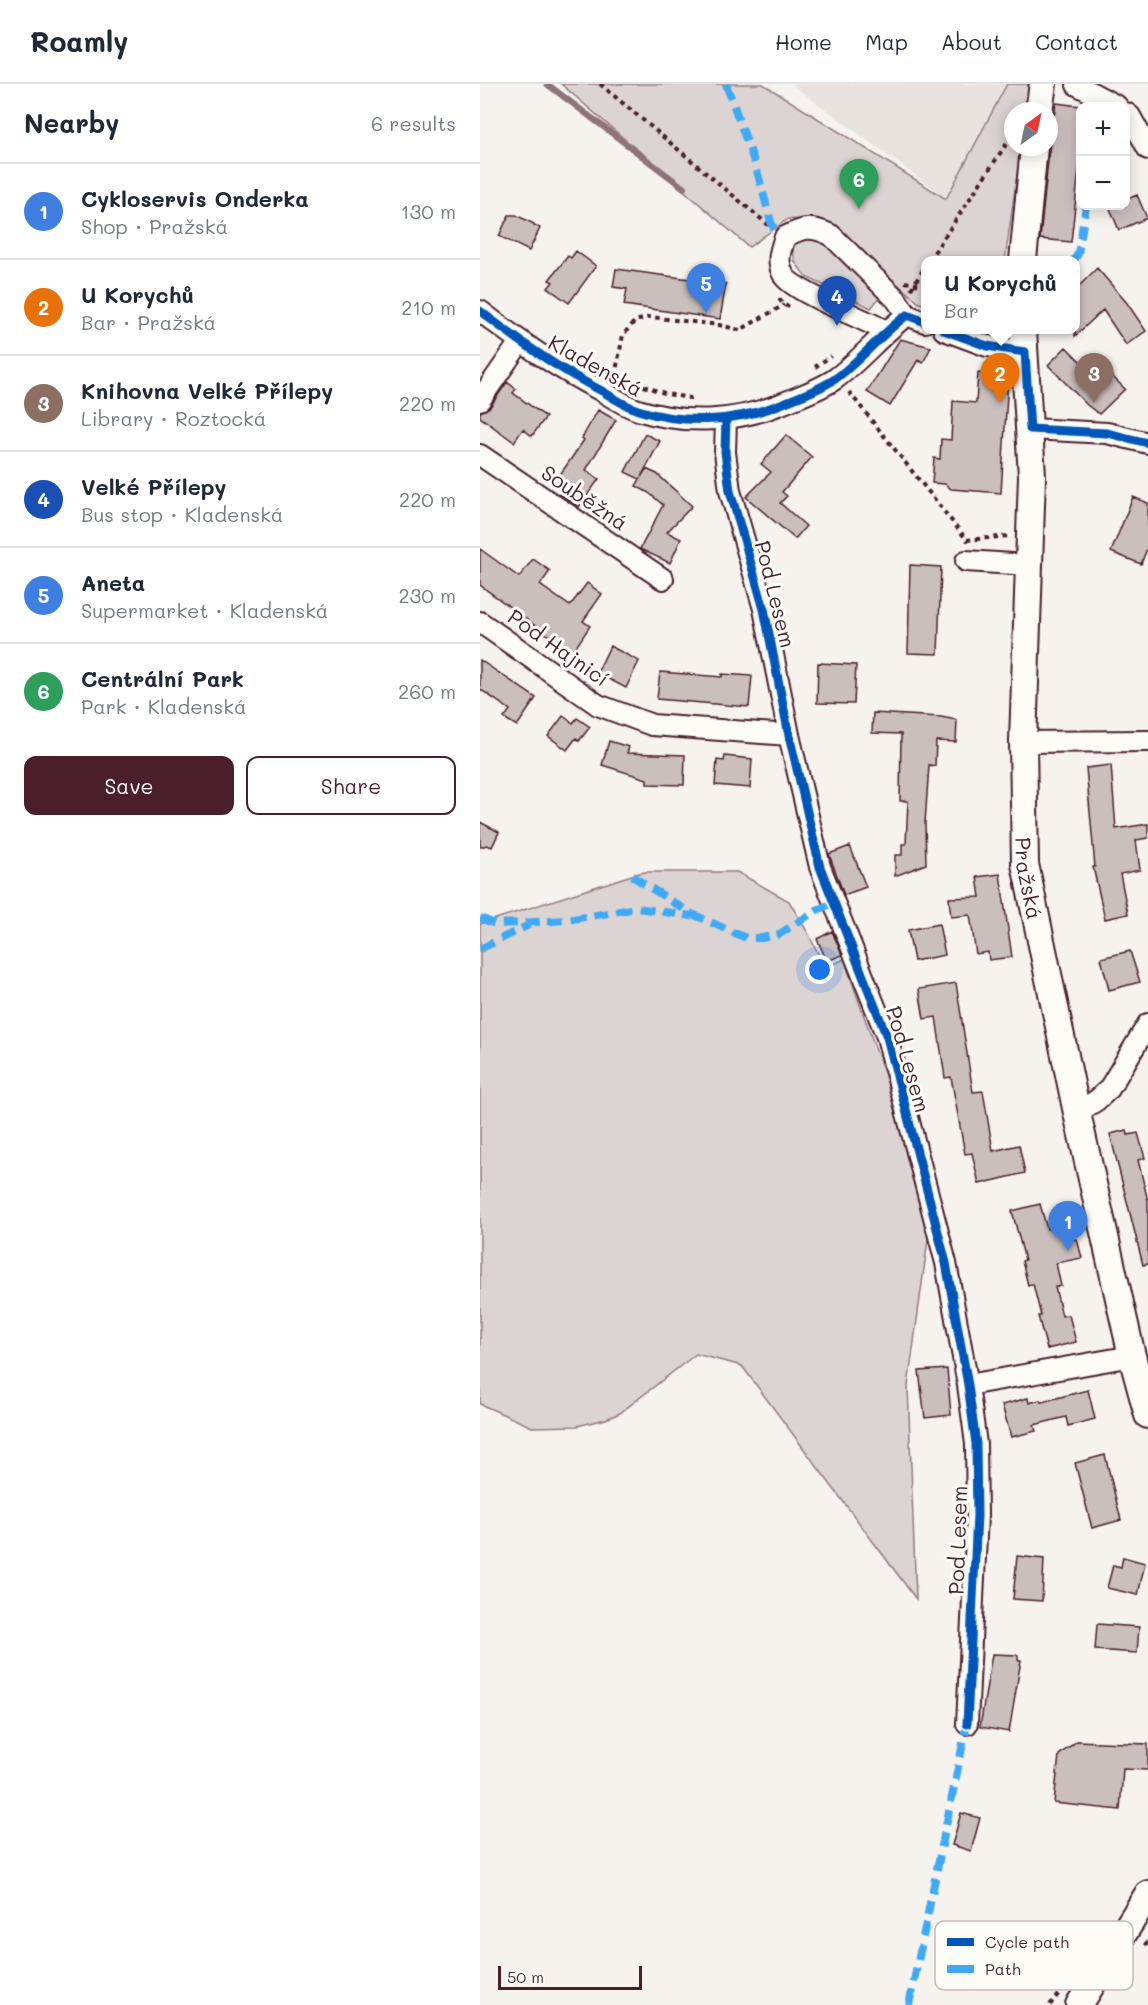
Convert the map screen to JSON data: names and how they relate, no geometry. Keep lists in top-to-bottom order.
{
  "streets": {
    "main road": ["Pražská"],
    "street": [
      "Kladenská",
      "Souběžná",
      "Pod Lesem",
      "Pod Hajnicí"
    ]
  },
  "crossings": [
    ["Kladenská", "Pod Lesem"],
    ["Pod Lesem", "Pod Hajnicí"]
  ],
  "legend": ["Cycle path", "Path"],
  "scale_bar": "50 m",
  "north": "top right",
  "page": {
    "header": "Roamly",
    "nav": [
      "Home",
      "Map",
      "About",
      "Contact"
    ],
    "heading": ["Nearby", "6 results"],
    "map_buttons": ["+", "−"],
    "pins": [
      "6",
      "5",
      "4",
      "2",
      "3",
      "1"
    ],
    "list": [
      {
        "mark": "1",
        "name": "Cykloservis Onderka",
        "note": "Shop · Pražská",
        "value": "130 m"
      },
      {
        "mark": "2",
        "name": "U Korychů",
        "note": "Bar · Pražská",
        "value": "210 m"
      },
      {
        "mark": "3",
        "name": "Knihovna Velké Přílepy",
        "note": "Library · Roztocká",
        "value": "220 m"
      },
      {
        "mark": "4",
        "name": "Velké Přílepy",
        "note": "Bus stop · Kladenská",
        "value": "220 m"
      },
      {
        "mark": "5",
        "name": "Aneta",
        "note": "Supermarket · Kladenská",
        "value": "230 m"
      },
      {
        "mark": "6",
        "name": "Centrální Park",
        "note": "Park · Kladenská",
        "value": "260 m"
      }
    ],
    "popup": ["U Korychů", "Bar"],
    "buttons": ["Save", "Share"],
    "scale": "50 m"
  }
}
